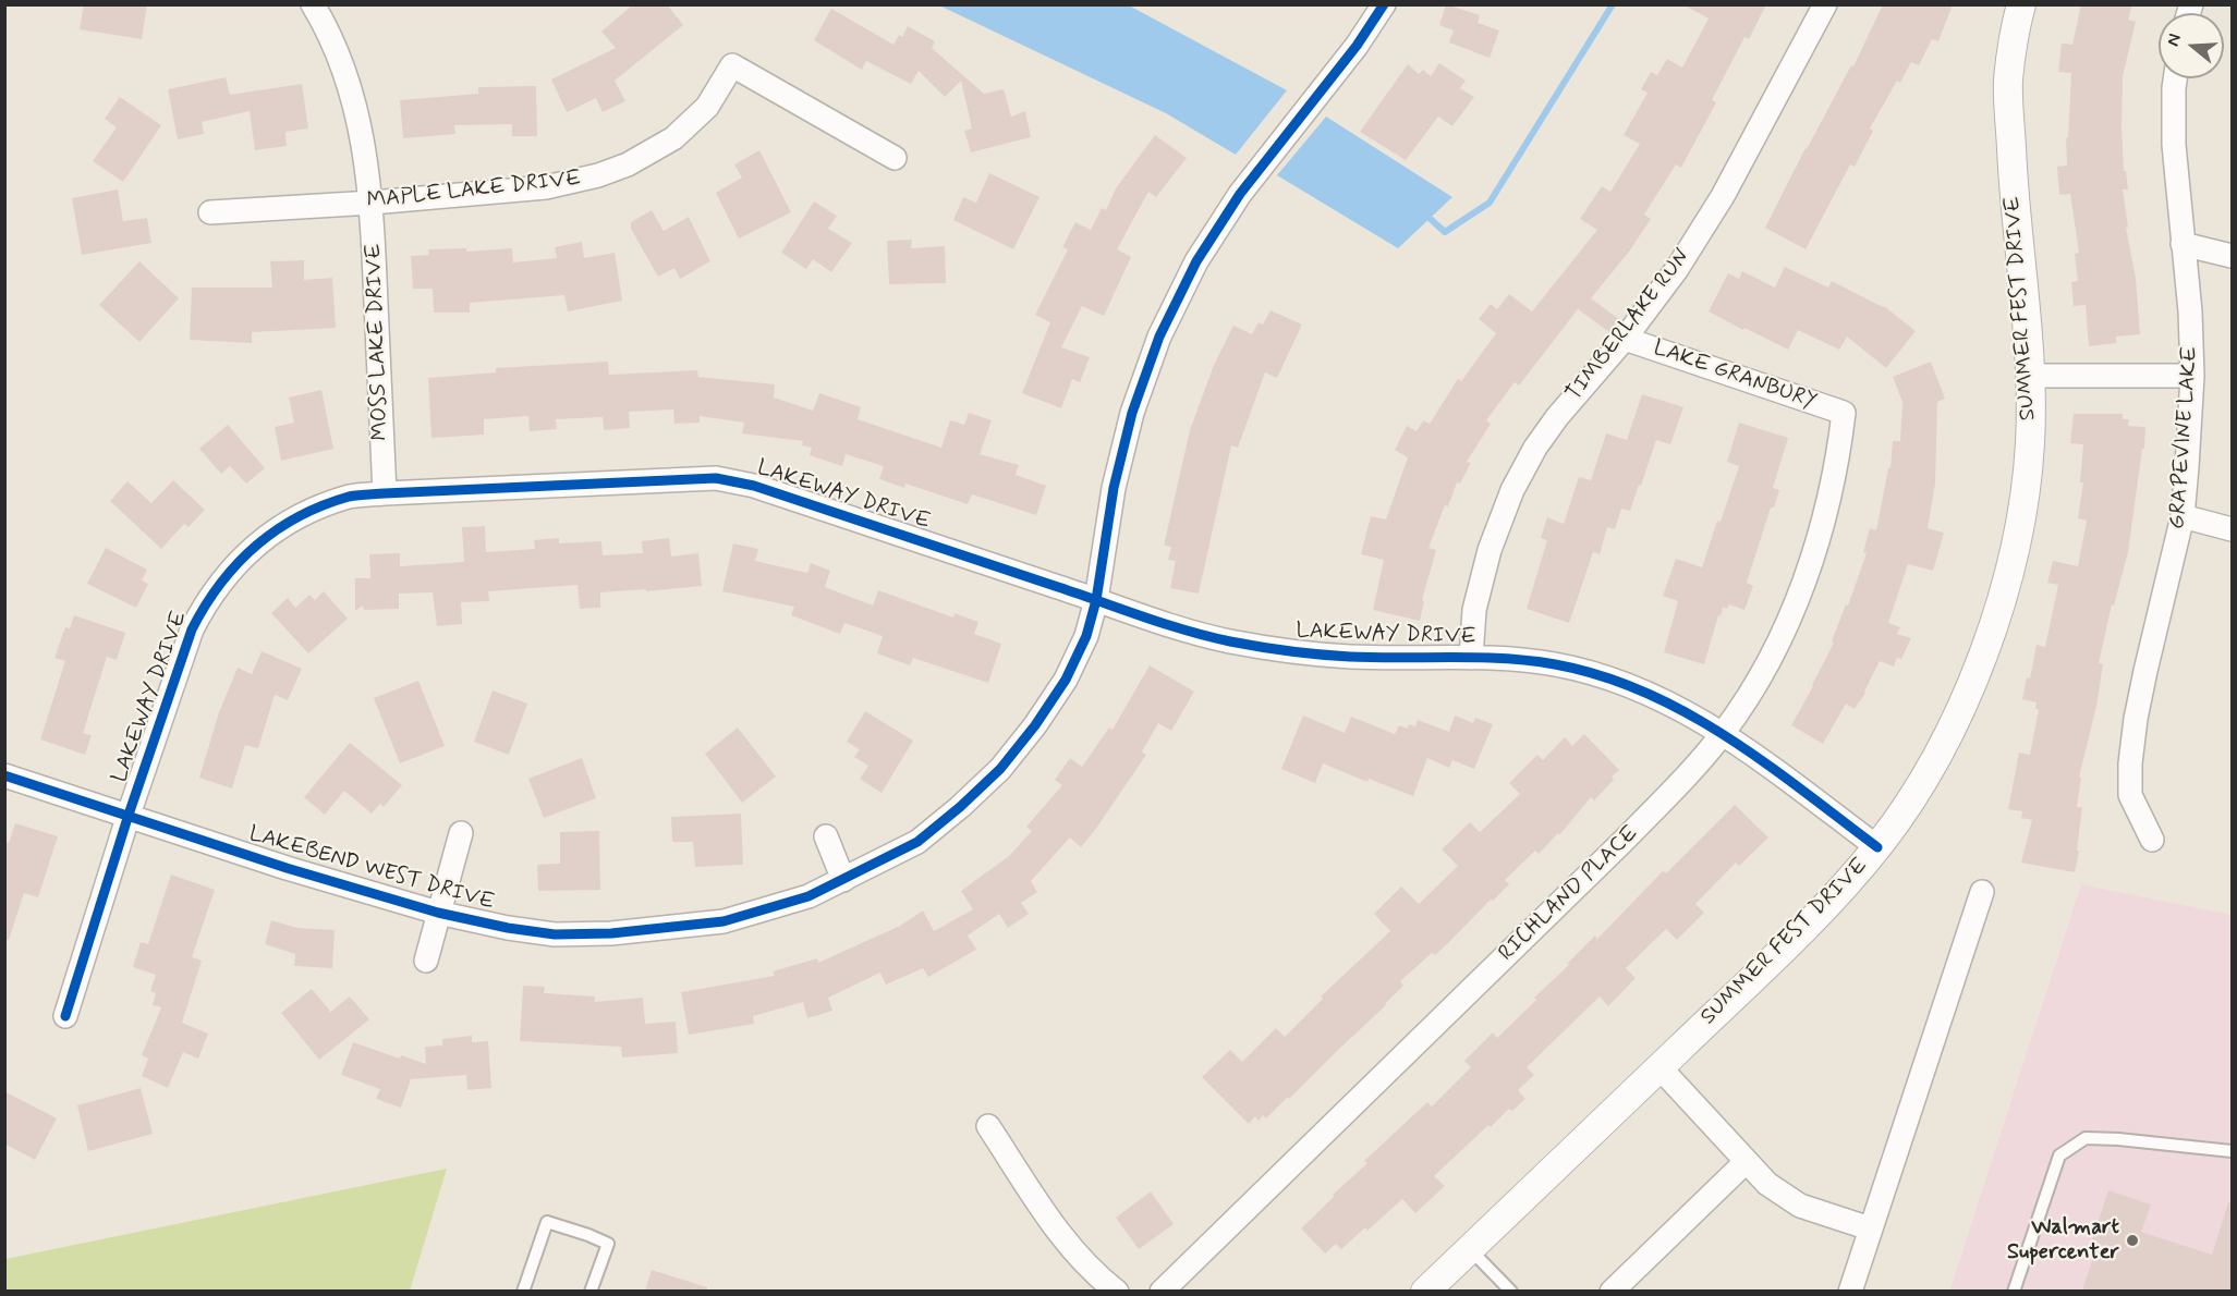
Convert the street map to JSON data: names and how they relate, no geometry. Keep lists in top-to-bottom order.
{
  "streets": {
    "street": [
      "MAPLE LAKE DRIVE",
      "SUMMER FEST DRIVE",
      "TIMBERLAKE RUN",
      "MOSS LAKE DRIVE",
      "LAKE GRANBURY",
      "GRAPEVINE LAKE",
      "LAKEWAY DRIVE",
      "LAKEBEND WEST DRIVE",
      "RICHLAND PLACE"
    ]
  },
  "crossings": [
    ["MAPLE LAKE DRIVE", "MOSS LAKE DRIVE"],
    ["SUMMER FEST DRIVE", "LAKEWAY DRIVE"],
    ["TIMBERLAKE RUN", "LAKE GRANBURY"],
    ["TIMBERLAKE RUN", "LAKEWAY DRIVE"],
    ["MOSS LAKE DRIVE", "LAKEWAY DRIVE"],
    ["LAKE GRANBURY", "RICHLAND PLACE"],
    ["LAKEWAY DRIVE", "LAKEBEND WEST DRIVE"],
    ["LAKEWAY DRIVE", "RICHLAND PLACE"]
  ],
  "places": ["Walmart Supercenter"],
  "north": "left"
}
